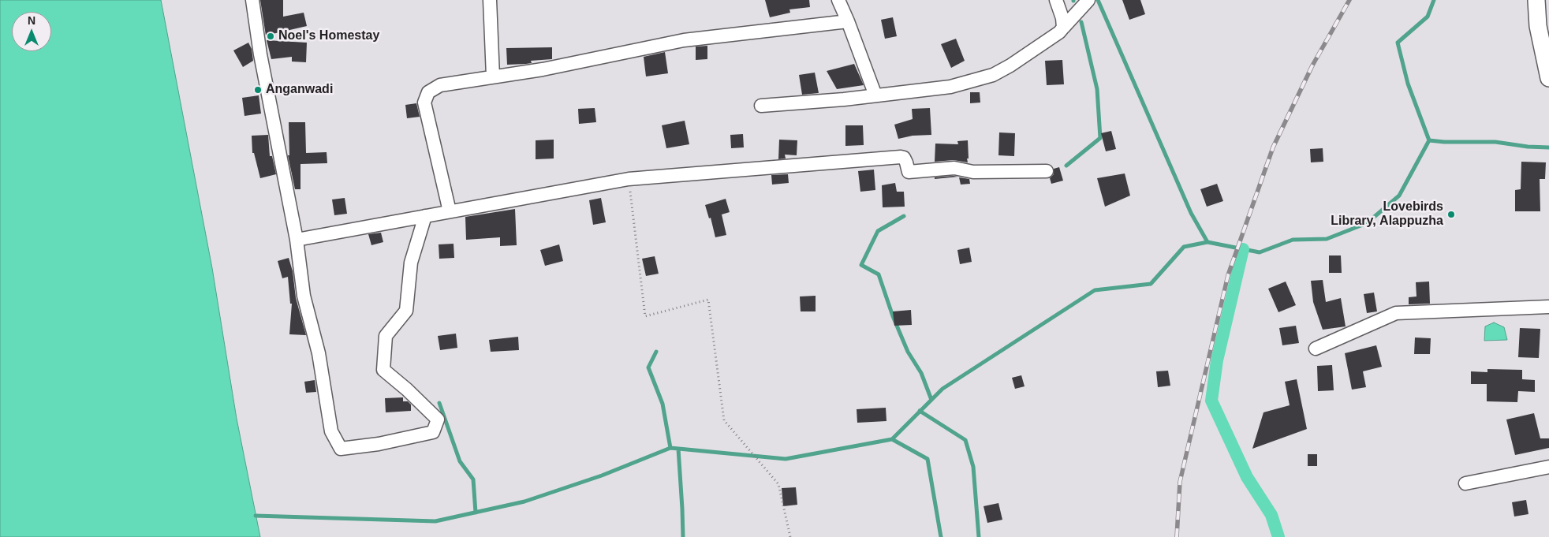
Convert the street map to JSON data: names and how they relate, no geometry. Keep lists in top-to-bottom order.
{
  "places": ["Noel's Homestay", "Anganwadi", "Lovebirds Library, Alappuzha"],
  "north": "top"
}
